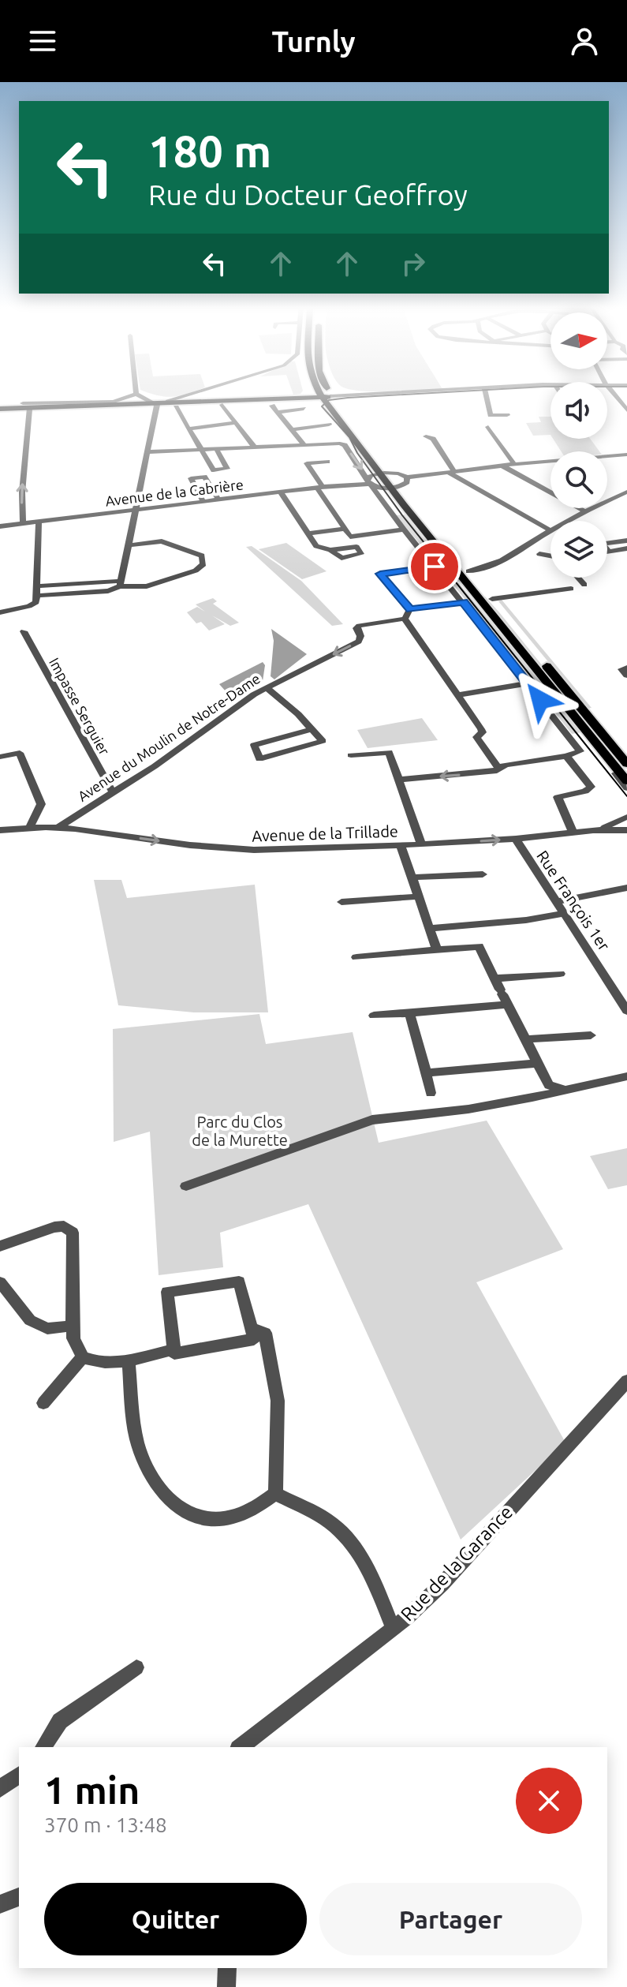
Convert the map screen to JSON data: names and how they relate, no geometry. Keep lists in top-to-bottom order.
{
  "streets": {
    "street": [
      "Avenue de la Cabrière",
      "Impasse Serguier",
      "Avenue du Moulin de Notre-Dame",
      "Avenue de la Trillade",
      "Rue François 1er",
      "Rue de la Garance"
    ]
  },
  "crossings": [
    ["Impasse Serguier", "Avenue du Moulin de Notre-Dame"],
    ["Avenue du Moulin de Notre-Dame", "Avenue de la Trillade"],
    ["Avenue de la Trillade", "Rue François 1er"]
  ],
  "one_way": ["Avenue du Moulin de Notre-Dame"],
  "parks": ["Parc du Clos de la Murette"],
  "north": "right",
  "page": {
    "header": "Turnly",
    "turn": ["180 m", "Rue du Docteur Geoffroy"],
    "heading": ["1 min", "370 m · 13:48"],
    "buttons": ["Quitter", "Partager"]
  }
}
